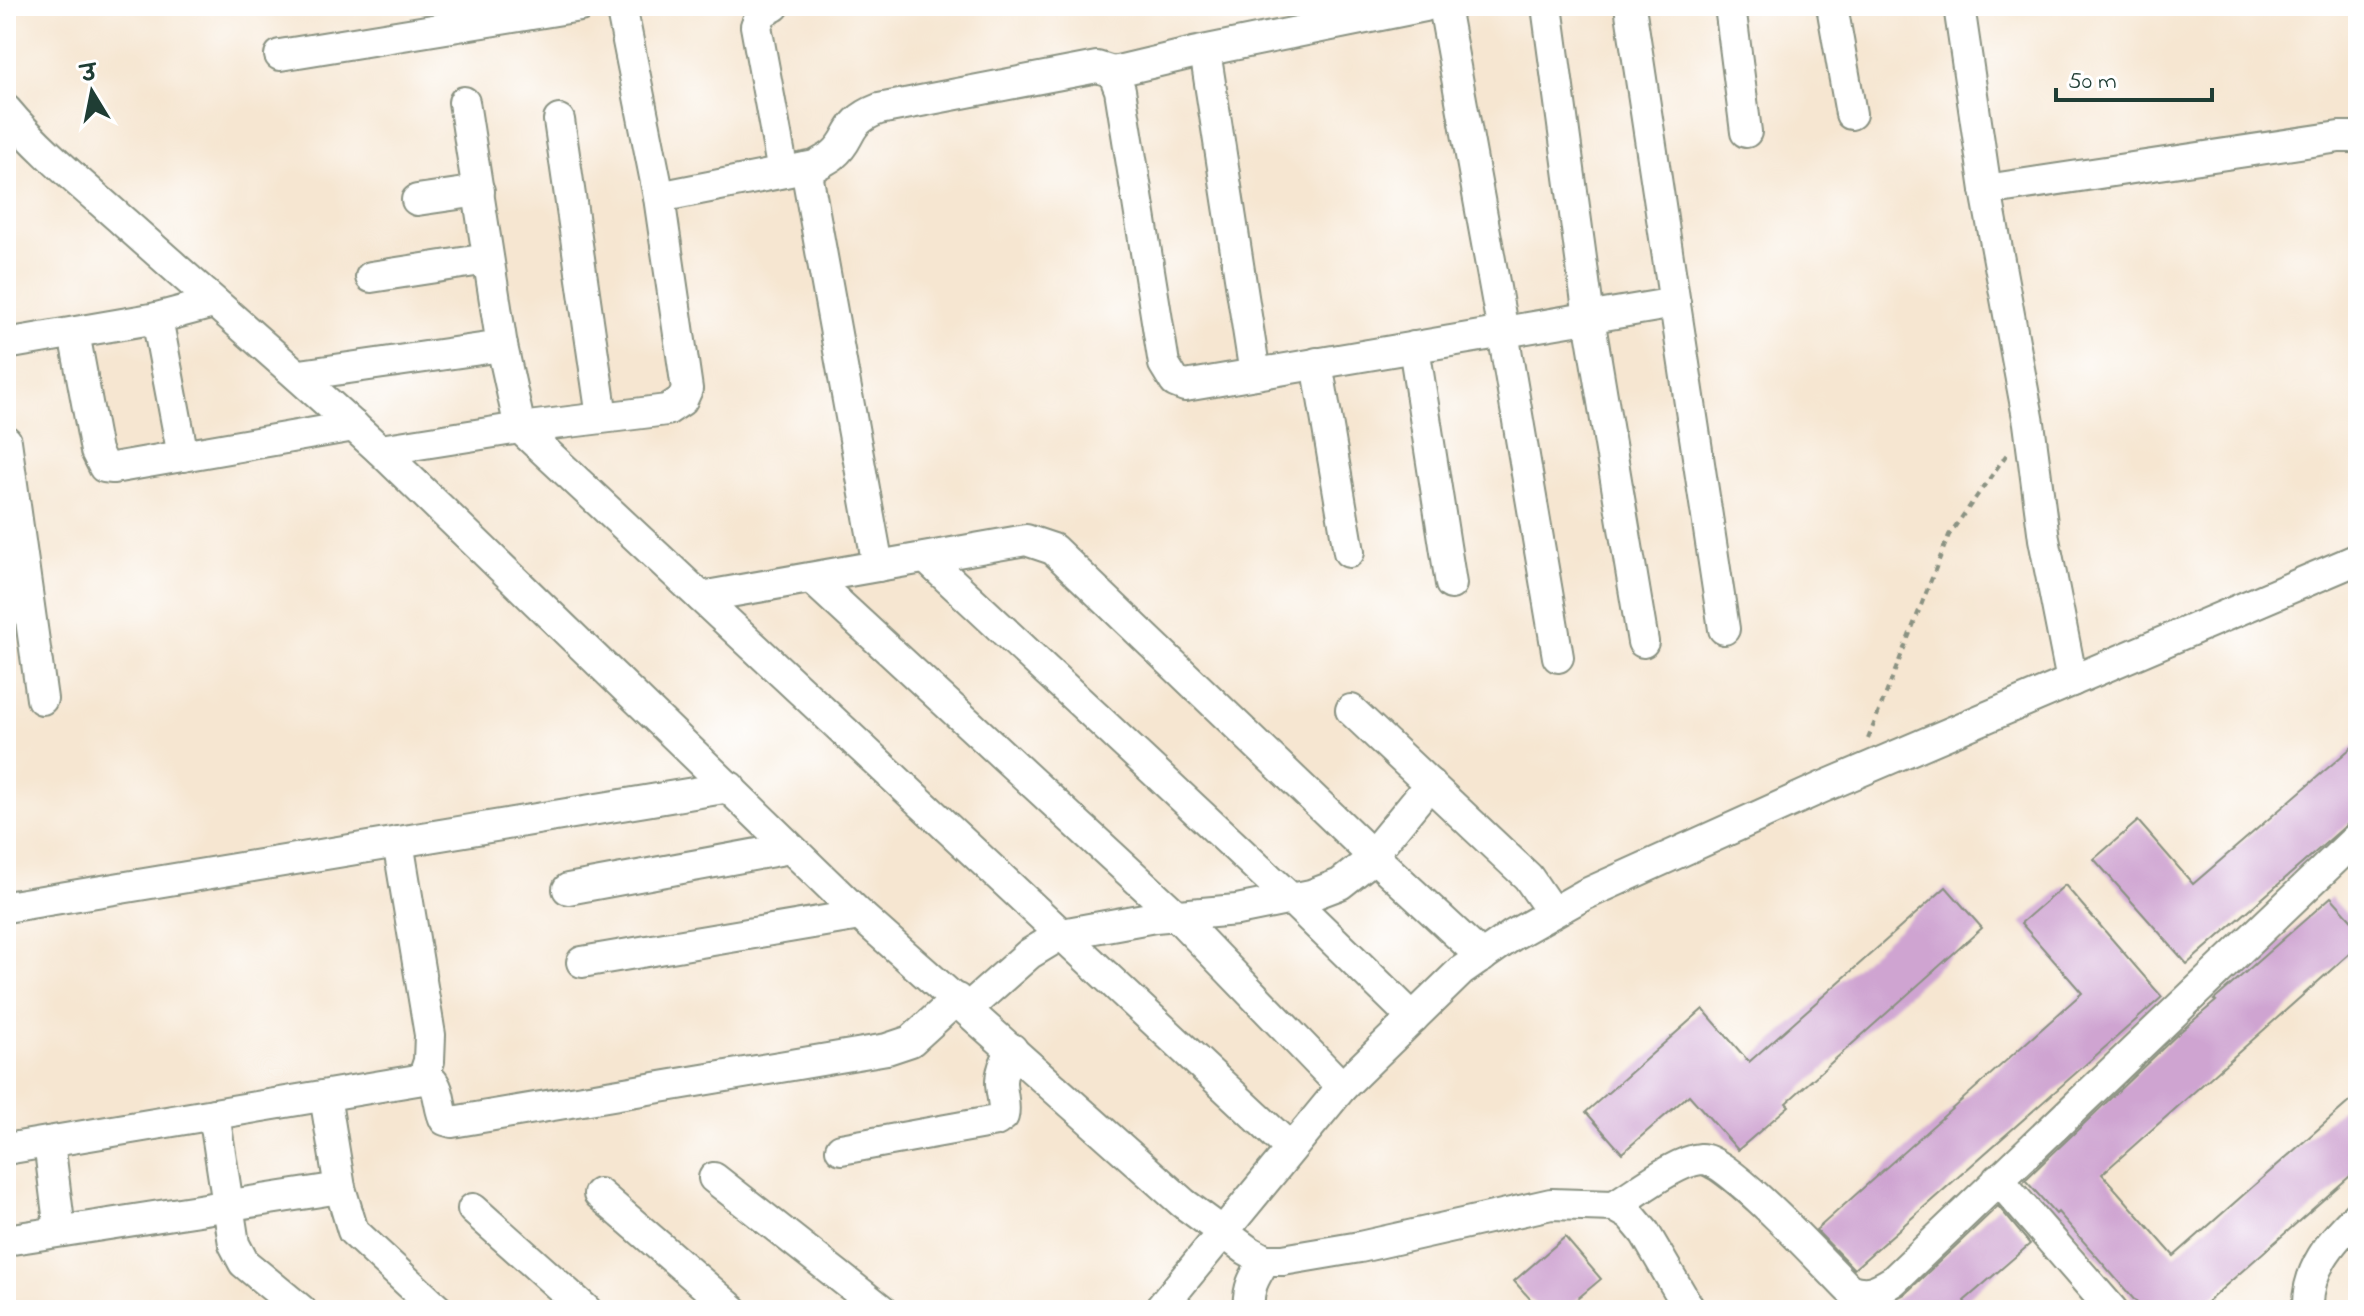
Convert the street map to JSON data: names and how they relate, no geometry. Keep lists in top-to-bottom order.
{
  "scale_bar": "50 m",
  "north": "top"
}
